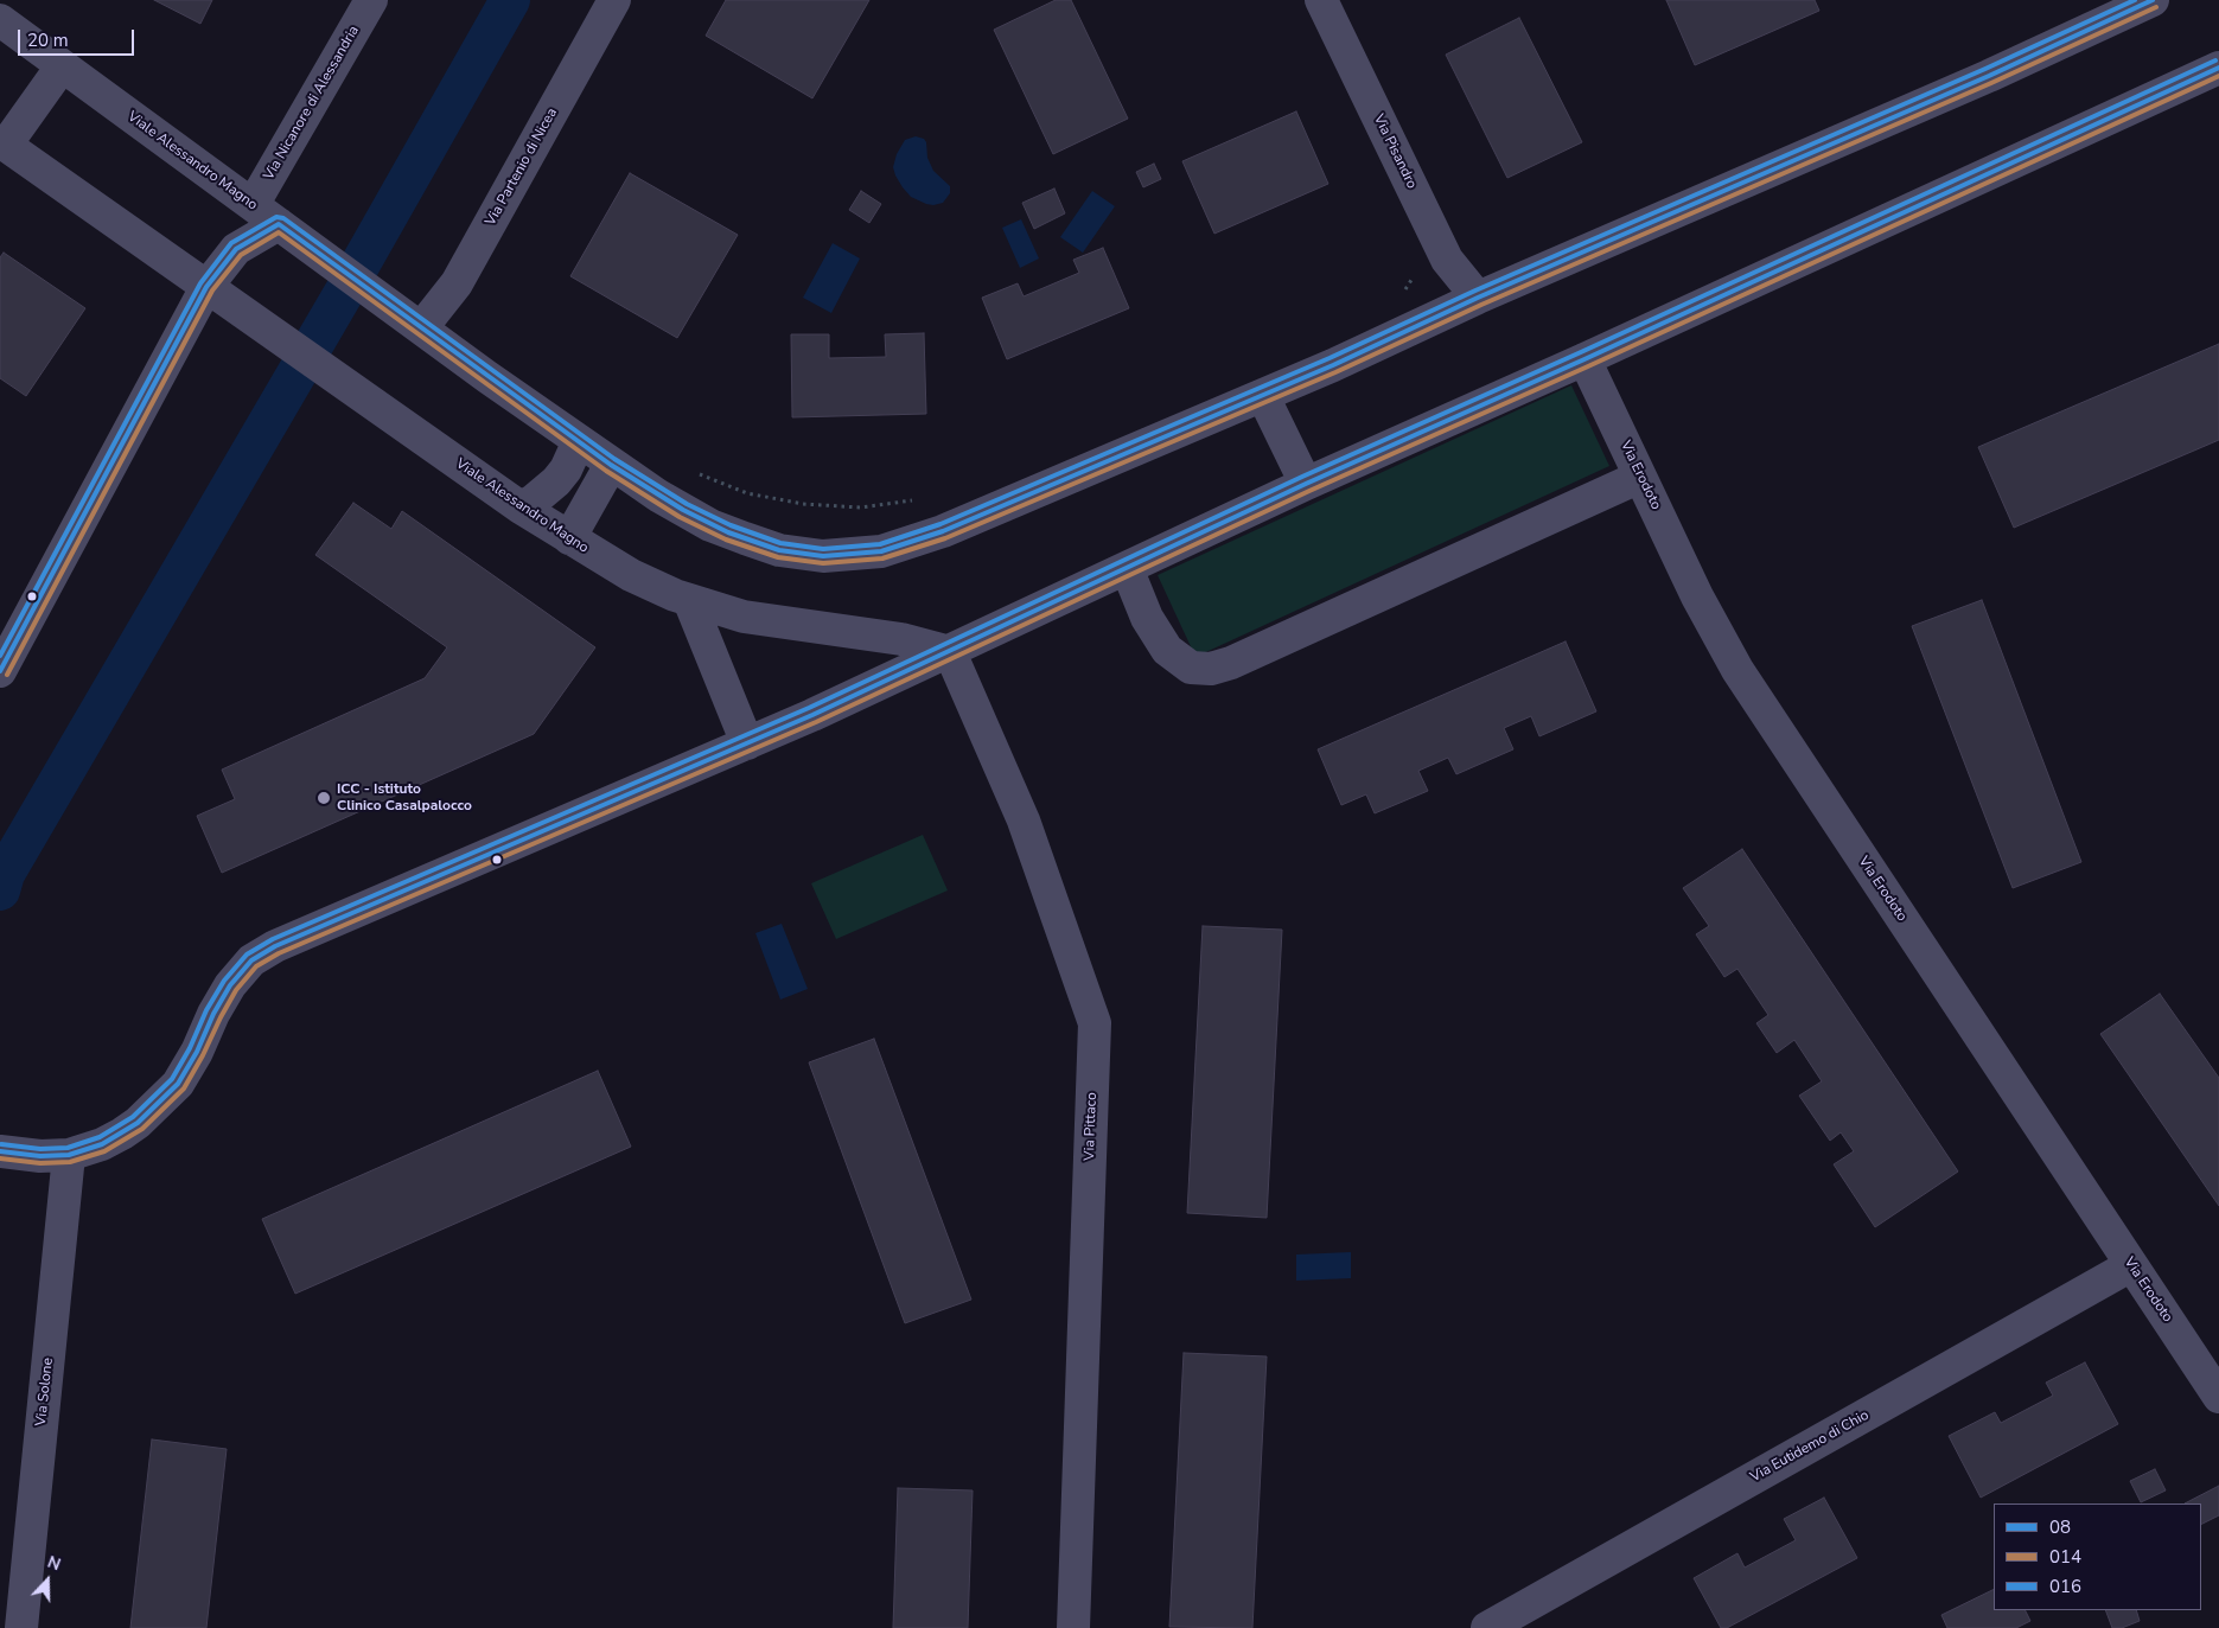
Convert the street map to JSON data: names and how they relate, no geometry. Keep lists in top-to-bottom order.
{
  "streets": {
    "street": [
      "Via Nicanore di Alessandria",
      "Via Pisandro",
      "Viale Alessandro Magno",
      "Via Partenio di Nicea",
      "Via Erodoto",
      "Via Pittaco",
      "Via Solone",
      "Via Eutidemo di Chio"
    ]
  },
  "crossings": [
    ["Via Nicanore di Alessandria", "Viale Alessandro Magno"],
    ["Via Pisandro", "Viale Alessandro Magno"],
    ["Viale Alessandro Magno", "Via Partenio di Nicea"],
    ["Viale Alessandro Magno", "Via Pittaco"],
    ["Via Erodoto", "Via Eutidemo di Chio"]
  ],
  "places": ["ICC - Istituto Clinico Casalpalocco"],
  "lines": ["transit line 08", "transit line 016", "transit line 014"],
  "legend": ["08", "014", "016"],
  "scale_bar": "20 m",
  "north": "top"
}
